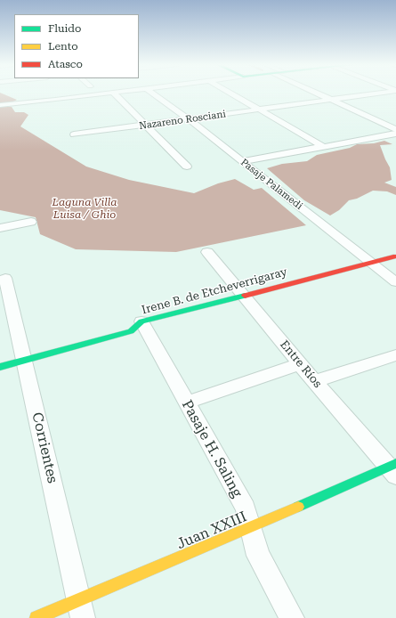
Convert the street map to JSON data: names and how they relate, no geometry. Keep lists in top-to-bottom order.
{
  "streets": {
    "street": [
      "Nazareno Rosciani",
      "Pasaje Palamedi",
      "Irene B. de Etcheverrigaray",
      "Entre Ríos",
      "Corrientes",
      "Pasaje H. Saling",
      "Juan XXIII"
    ]
  },
  "crossings": [
    ["Nazareno Rosciani", "Pasaje Palamedi"],
    ["Pasaje Palamedi", "Irene B. de Etcheverrigaray"],
    ["Irene B. de Etcheverrigaray", "Entre Ríos"],
    ["Irene B. de Etcheverrigaray", "Corrientes"],
    ["Irene B. de Etcheverrigaray", "Pasaje H. Saling"],
    ["Entre Ríos", "Juan XXIII"],
    ["Corrientes", "Juan XXIII"],
    ["Pasaje H. Saling", "Juan XXIII"]
  ],
  "water": ["Laguna Villa Luisa / Ghio"],
  "legend": ["Fluido", "Lento", "Atasco"]
}
